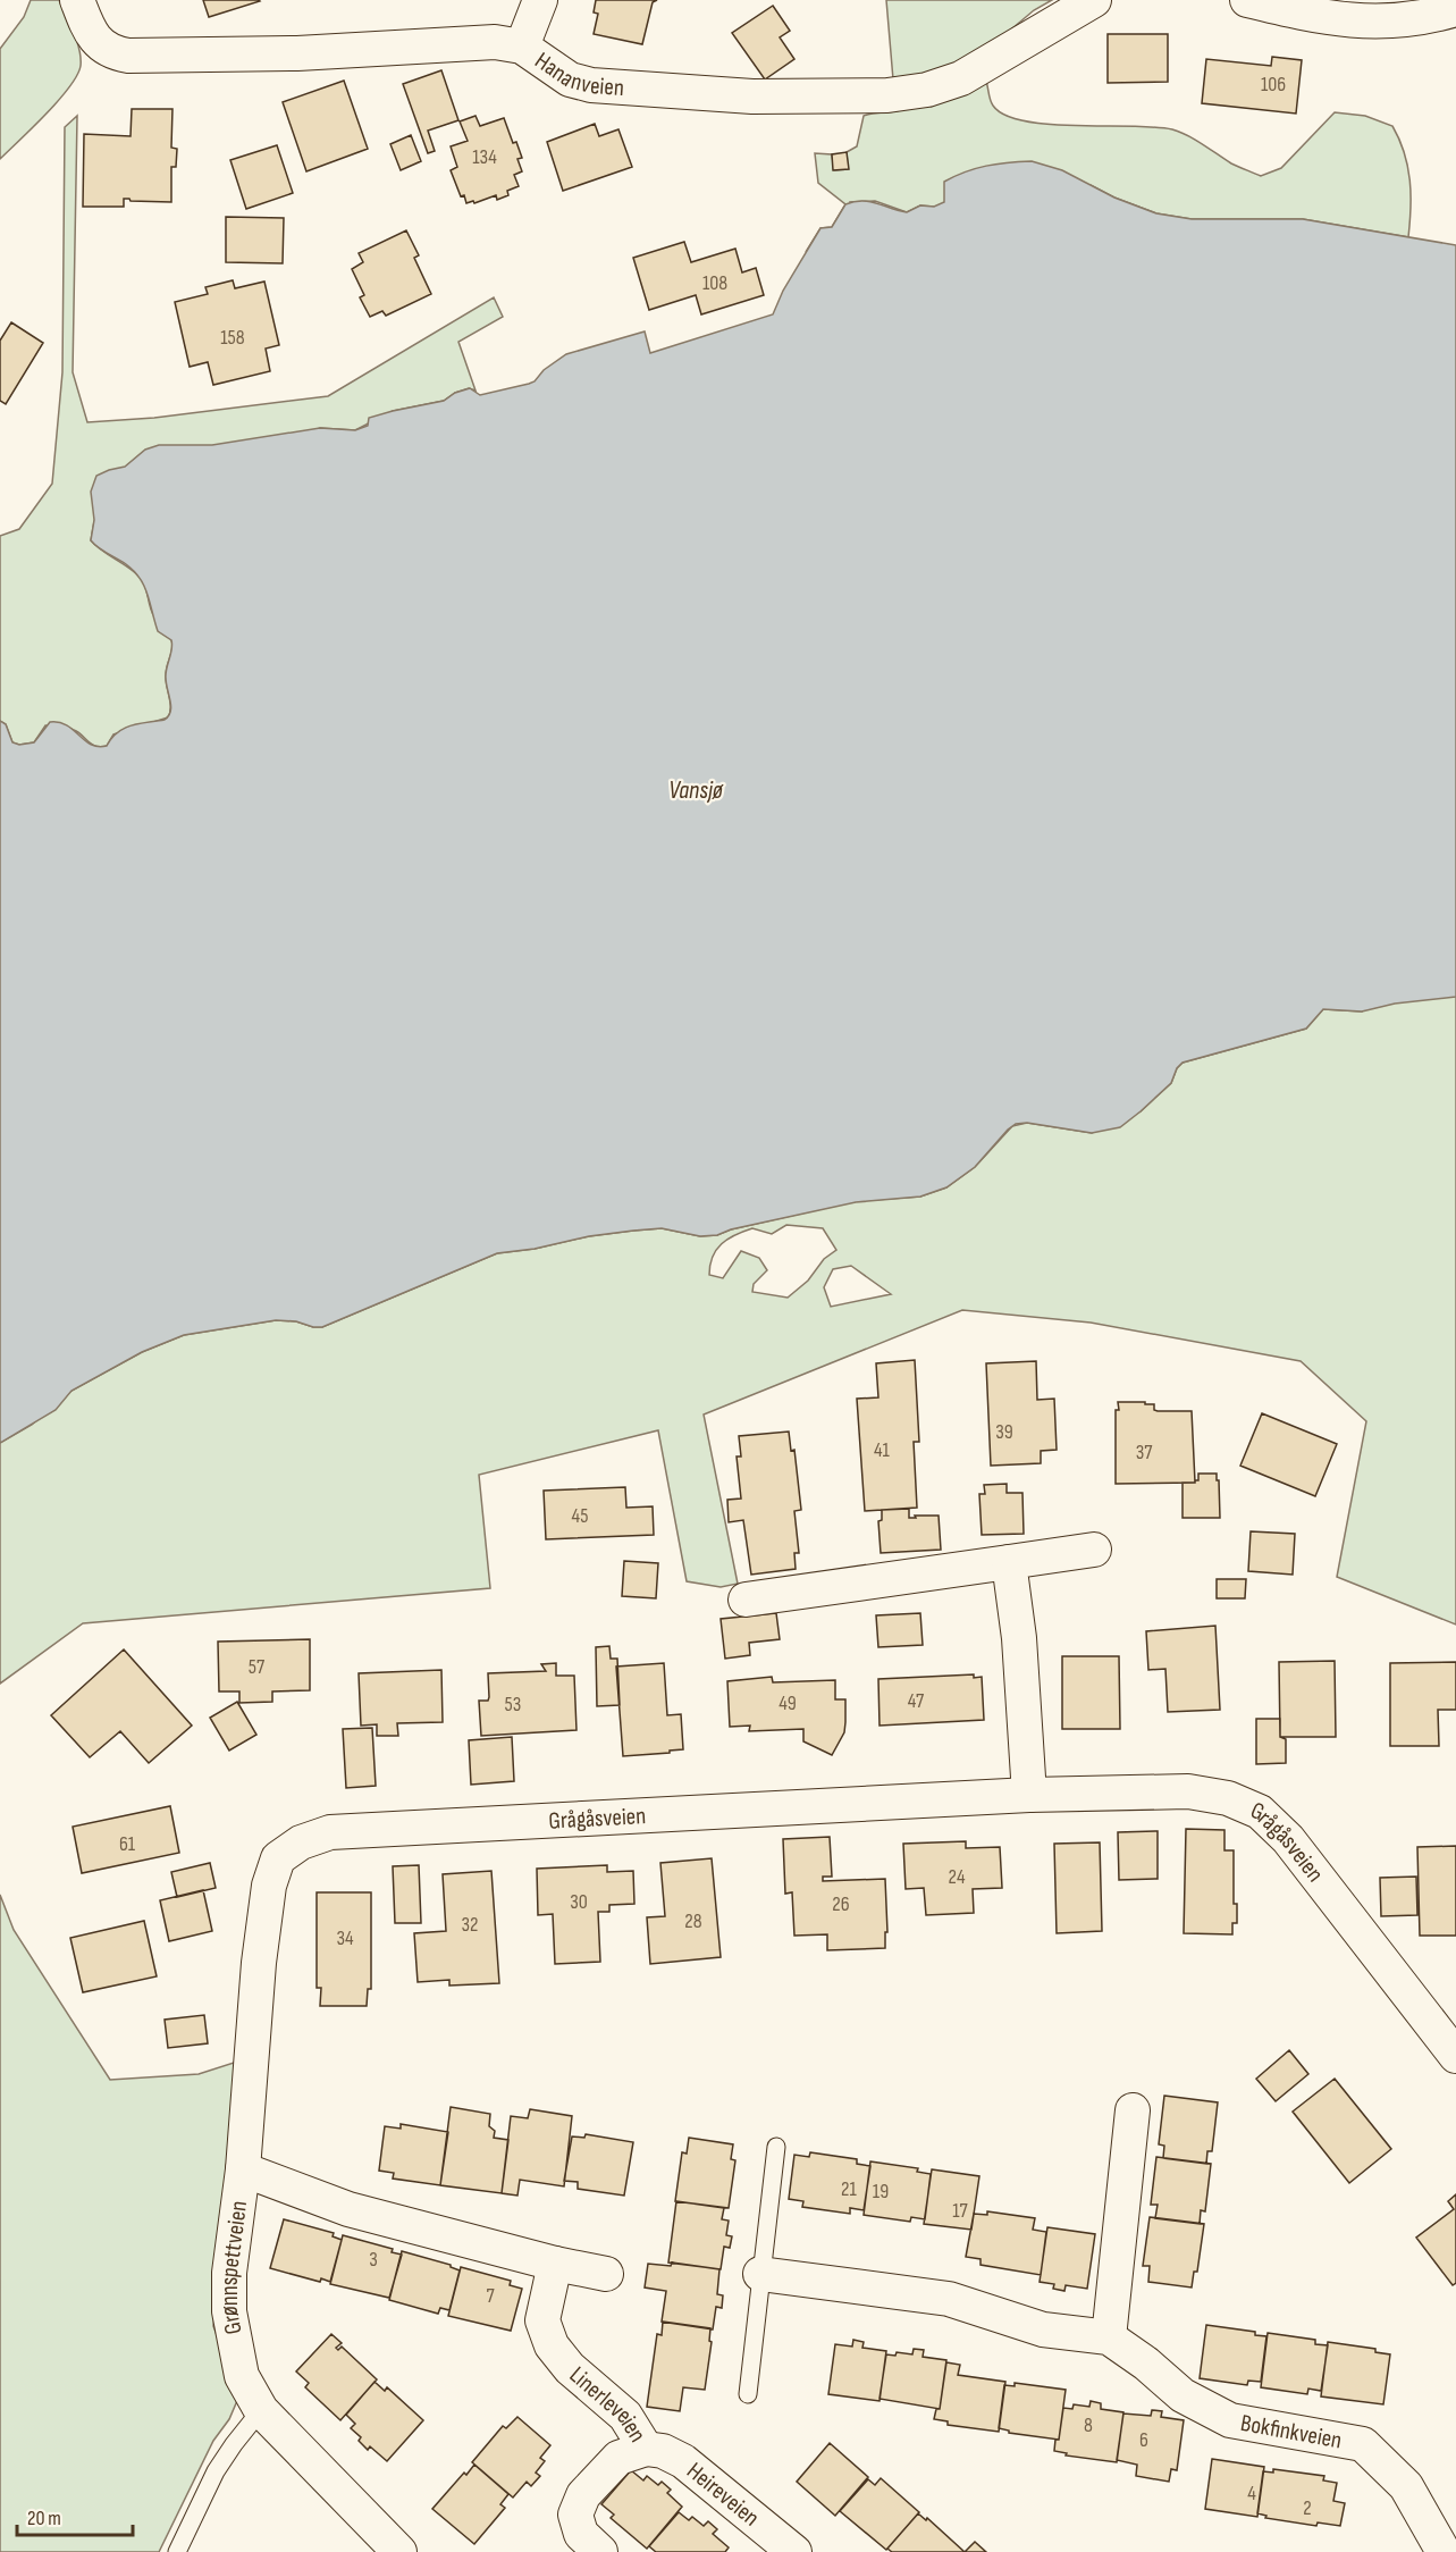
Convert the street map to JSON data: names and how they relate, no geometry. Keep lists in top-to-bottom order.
{
  "streets": {
    "street": [
      "Hananveien",
      "Grågåsveien",
      "Grønnspettveien",
      "Linerleveien",
      "Bokfinkveien",
      "Heireveien"
    ]
  },
  "crossings": [
    ["Grågåsveien", "Grønnspettveien"],
    ["Linerleveien", "Heireveien"]
  ],
  "water": ["Vansjø"],
  "house_numbers": [
    "106",
    "134",
    "108",
    "158",
    "39",
    "41",
    "37",
    "45",
    "57",
    "47",
    "49",
    "53",
    "61",
    "24",
    "30",
    "26",
    "28",
    "32",
    "34",
    "21",
    "19",
    "17",
    "3",
    "7",
    "8",
    "6",
    "4",
    "2"
  ],
  "scale_bar": "20 m"
}
